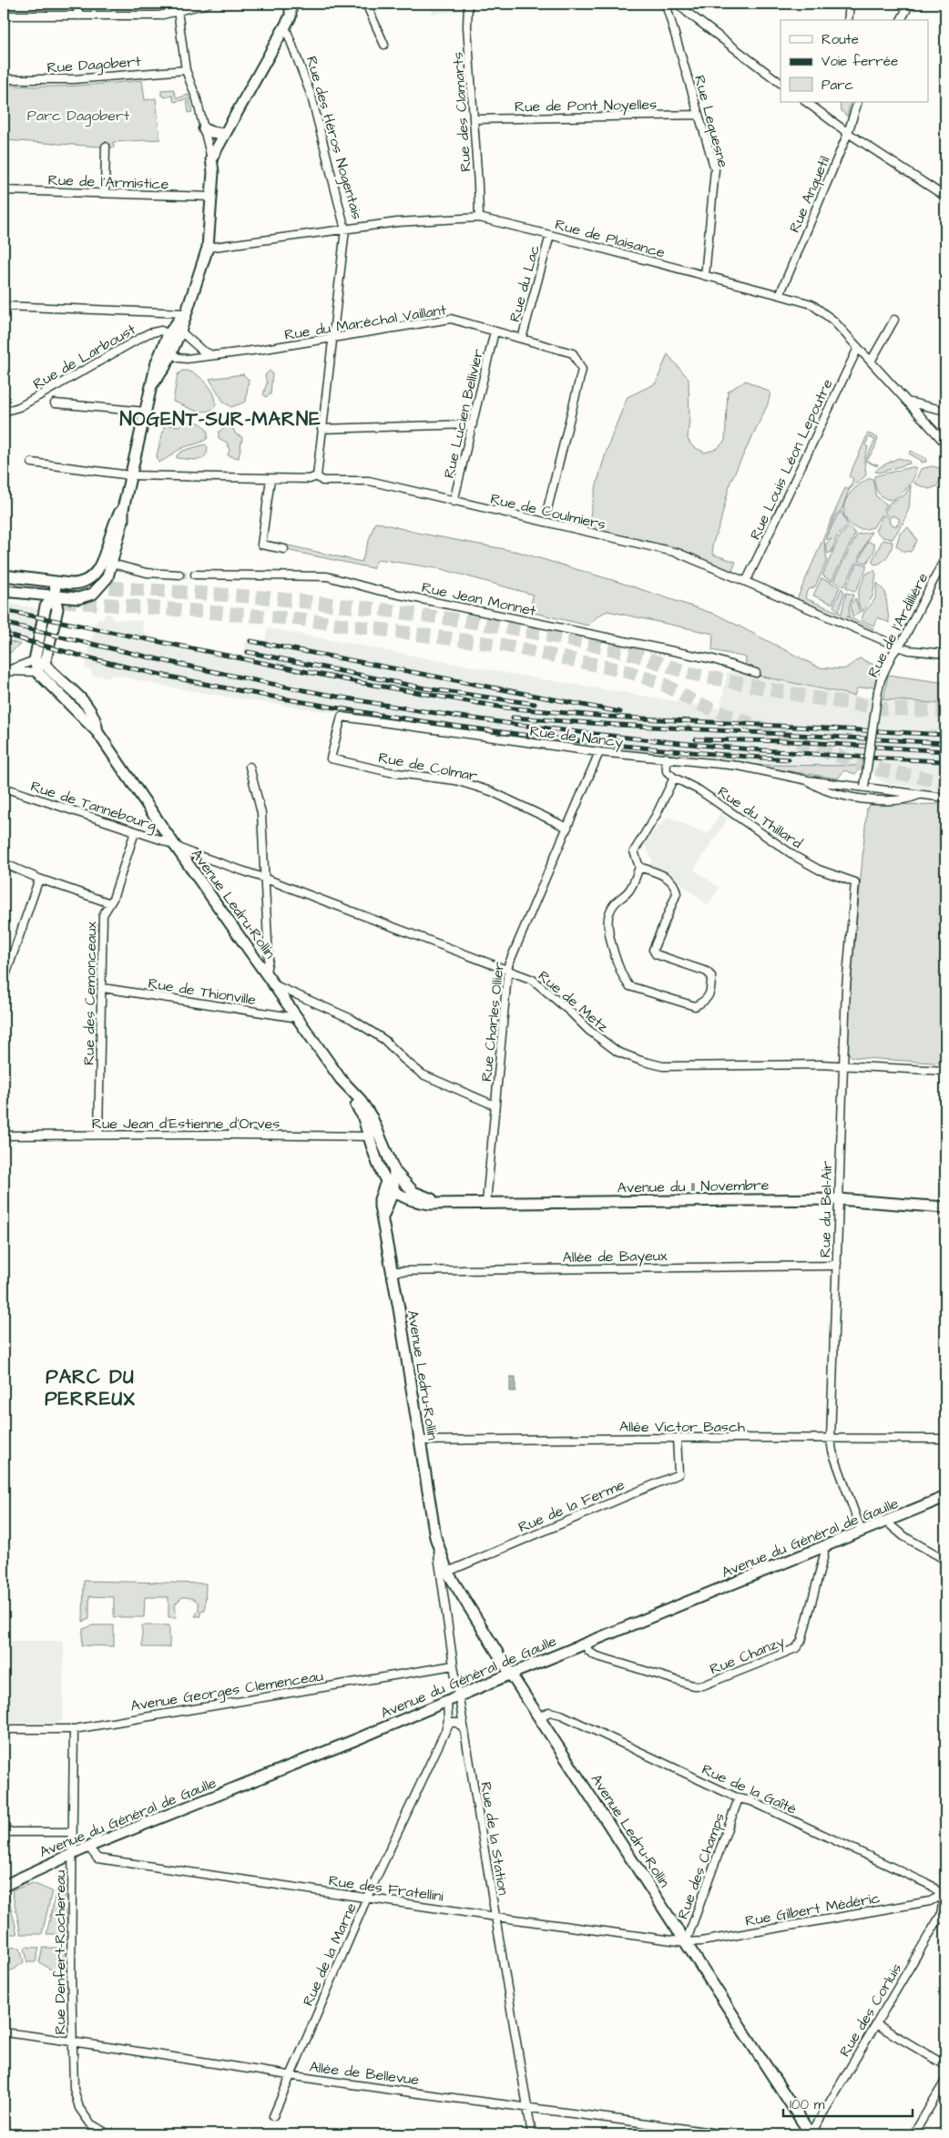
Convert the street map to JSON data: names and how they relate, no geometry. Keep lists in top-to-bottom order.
{
  "streets": {
    "street": [
      "Rue Dagobert",
      "Rue de Pont Noyelles",
      "Rue des Clamarts",
      "Rue Lequesne",
      "Rue des Héros Nogentais",
      "Rue de l'Armistice",
      "Rue Anquetil",
      "Rue de Plaisance",
      "Rue du Lac",
      "Rue du Maréchal Vaillant",
      "Rue de Larboust",
      "Rue Lucien Bellivier",
      "Rue Louis Léon Lepoutre",
      "Rue de Coulmiers",
      "Rue Jean Monnet",
      "Rue de l'Ardillière",
      "Rue de Nancy",
      "Rue de Colmar",
      "Rue de Tannebourg",
      "Rue du Thillard",
      "Avenue Ledru-Rollin",
      "Rue de Thionville",
      "Rue des Cemonceaux",
      "Rue de Metz",
      "Rue Charles Ollier",
      "Rue Jean d'Estienne d'Orves",
      "Avenue du 11 Novembre",
      "Rue du Bel-Air",
      "Allée de Bayeux",
      "Allée Victor Basch",
      "Rue de la Ferme",
      "Avenue du Général de Gaulle",
      "Rue Chanzy",
      "Avenue Georges Clemenceau",
      "Rue de la Gaîté",
      "Rue de la Station",
      "Rue des Champs",
      "Rue des Fratellini",
      "Rue Gilbert Médéric",
      "Rue Denfert-Rochereau",
      "Rue de la Marne",
      "Rue des Corluis",
      "Allée de Bellevue"
    ]
  },
  "crossings": [
    ["Rue de Pont Noyelles", "Rue des Clamarts"],
    ["Rue de Pont Noyelles", "Rue Lequesne"],
    ["Rue des Clamarts", "Rue de Plaisance"],
    ["Rue Lequesne", "Rue de Plaisance"],
    ["Rue des Héros Nogentais", "Rue de Plaisance"],
    ["Rue des Héros Nogentais", "Rue du Maréchal Vaillant"],
    ["Rue des Héros Nogentais", "Rue de Coulmiers"],
    ["Rue Anquetil", "Rue de Plaisance"],
    ["Rue de Plaisance", "Rue du Lac"],
    ["Rue de Plaisance", "Rue Louis Léon Lepoutre"],
    ["Rue du Lac", "Rue du Maréchal Vaillant"],
    ["Rue du Maréchal Vaillant", "Rue Lucien Bellivier"],
    ["Rue Lucien Bellivier", "Rue de Coulmiers"],
    ["Rue Louis Léon Lepoutre", "Rue de Coulmiers"],
    ["Rue de Coulmiers", "Rue de l'Ardillière"],
    ["Rue de l'Ardillière", "Rue de Nancy"],
    ["Rue de Nancy", "Rue de Colmar"],
    ["Rue de Nancy", "Rue Charles Ollier"],
    ["Rue de Colmar", "Rue Charles Ollier"],
    ["Rue de Tannebourg", "Avenue Ledru-Rollin"],
    ["Rue de Tannebourg", "Rue des Cemonceaux"],
    ["Rue de Tannebourg", "Rue de Metz"],
    ["Rue du Thillard", "Rue du Bel-Air"],
    ["Avenue Ledru-Rollin", "Rue de Thionville"],
    ["Avenue Ledru-Rollin", "Rue de Metz"],
    ["Avenue Ledru-Rollin", "Rue Jean d'Estienne d'Orves"],
    ["Avenue Ledru-Rollin", "Avenue du 11 Novembre"],
    ["Avenue Ledru-Rollin", "Allée de Bayeux"],
    ["Avenue Ledru-Rollin", "Allée Victor Basch"],
    ["Avenue Ledru-Rollin", "Rue de la Ferme"],
    ["Avenue Ledru-Rollin", "Avenue du Général de Gaulle"],
    ["Avenue Ledru-Rollin", "Rue de la Gaîté"],
    ["Avenue Ledru-Rollin", "Rue de la Station"],
    ["Avenue Ledru-Rollin", "Rue des Champs"],
    ["Avenue Ledru-Rollin", "Rue des Fratellini"],
    ["Avenue Ledru-Rollin", "Rue Gilbert Médéric"],
    ["Avenue Ledru-Rollin", "Rue des Corluis"],
    ["Rue de Thionville", "Rue des Cemonceaux"],
    ["Rue des Cemonceaux", "Rue Jean d'Estienne d'Orves"],
    ["Rue de Metz", "Rue Charles Ollier"],
    ["Rue de Metz", "Rue du Bel-Air"],
    ["Rue Charles Ollier", "Avenue du 11 Novembre"],
    ["Avenue du 11 Novembre", "Rue du Bel-Air"],
    ["Rue du Bel-Air", "Allée de Bayeux"],
    ["Rue du Bel-Air", "Allée Victor Basch"],
    ["Rue du Bel-Air", "Avenue du Général de Gaulle"],
    ["Allée Victor Basch", "Rue de la Ferme"],
    ["Rue de la Ferme", "Rue de la Station"],
    ["Avenue du Général de Gaulle", "Rue Chanzy"],
    ["Avenue du Général de Gaulle", "Rue de la Station"],
    ["Avenue du Général de Gaulle", "Rue des Fratellini"],
    ["Avenue du Général de Gaulle", "Rue Denfert-Rochereau"],
    ["Avenue du Général de Gaulle", "Rue de la Marne"],
    ["Avenue Georges Clemenceau", "Rue de la Station"],
    ["Avenue Georges Clemenceau", "Rue Denfert-Rochereau"],
    ["Rue de la Gaîté", "Rue des Champs"],
    ["Rue de la Gaîté", "Rue Gilbert Médéric"],
    ["Rue de la Gaîté", "Rue des Corluis"],
    ["Rue de la Station", "Rue des Fratellini"],
    ["Rue de la Station", "Allée de Bellevue"],
    ["Rue des Champs", "Rue des Fratellini"],
    ["Rue des Champs", "Rue Gilbert Médéric"],
    ["Rue des Fratellini", "Rue Gilbert Médéric"],
    ["Rue des Fratellini", "Rue de la Marne"],
    ["Rue Gilbert Médéric", "Rue des Corluis"],
    ["Rue Denfert-Rochereau", "Allée de Bellevue"],
    ["Rue de la Marne", "Allée de Bellevue"]
  ],
  "districts": ["NOGENT-SUR-MARNE", "PARC DU PERREUX"],
  "parks": ["Parc Dagobert"],
  "legend": ["Route", "Voie ferrée", "Parc"],
  "scale_bar": "100 m"
}
